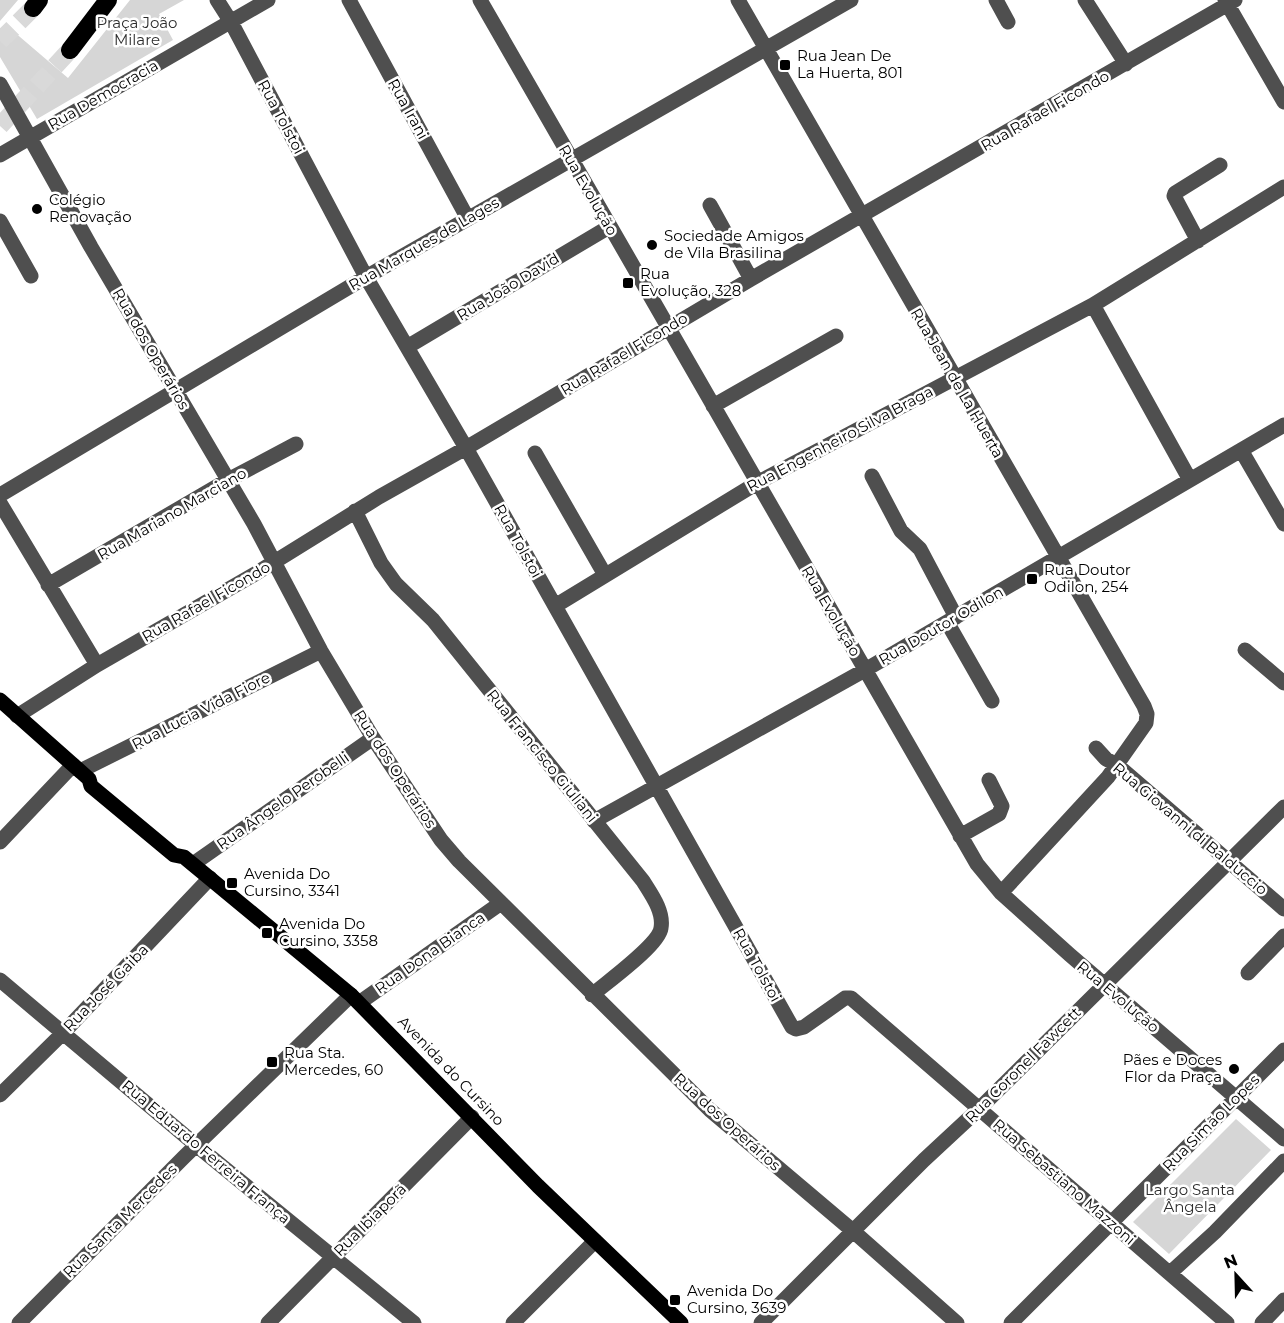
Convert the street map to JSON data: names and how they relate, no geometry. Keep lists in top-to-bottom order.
{
  "streets": {
    "main road": ["Avenida do Cursino"],
    "street": [
      "Rua Democracia",
      "Rua Irani",
      "Rua Rafael Ficondo",
      "Rua Tolstoi",
      "Rua Evolução",
      "Rua Marques de Lages",
      "Rua João David",
      "Rua dos Operários",
      "Rua Jean de La Huerta",
      "Rua Engenheiro Silva Braga",
      "Rua Mariano Marciano",
      "Rua Doutor Odilon",
      "Rua Lucia Vida Fiore",
      "Rua Francisco Giuliani",
      "Rua Ângelo Perobelli",
      "Rua Giovanni di Balduccio",
      "Rua Dona Bianca",
      "Rua José Gaiba",
      "Rua Coronel Fawcett",
      "Rua Simão Lopes",
      "Rua Eduardo Ferreira França",
      "Rua Sebastiano Mazzoni",
      "Rua Ibiaporã",
      "Rua Santa Mercedes"
    ]
  },
  "crossings": [
    ["Rua Democracia", "Rua Tolstoi"],
    ["Rua Democracia", "Rua dos Operários"],
    ["Rua Irani", "Rua Marques de Lages"],
    ["Rua Rafael Ficondo", "Rua Tolstoi"],
    ["Rua Rafael Ficondo", "Rua Evolução"],
    ["Rua Rafael Ficondo", "Rua dos Operários"],
    ["Rua Rafael Ficondo", "Rua Jean de La Huerta"],
    ["Rua Rafael Ficondo", "Rua Francisco Giuliani"],
    ["Rua Rafael Ficondo", "Avenida do Cursino"],
    ["Rua Tolstoi", "Rua Marques de Lages"],
    ["Rua Tolstoi", "Rua João David"],
    ["Rua Tolstoi", "Rua Engenheiro Silva Braga"],
    ["Rua Tolstoi", "Rua Doutor Odilon"],
    ["Rua Tolstoi", "Rua Sebastiano Mazzoni"],
    ["Rua Evolução", "Rua Marques de Lages"],
    ["Rua Evolução", "Rua João David"],
    ["Rua Evolução", "Rua Engenheiro Silva Braga"],
    ["Rua Evolução", "Rua Doutor Odilon"],
    ["Rua Evolução", "Rua Coronel Fawcett"],
    ["Rua Evolução", "Rua Simão Lopes"],
    ["Rua Marques de Lages", "Rua dos Operários"],
    ["Rua Marques de Lages", "Rua Jean de La Huerta"],
    ["Rua dos Operários", "Rua Mariano Marciano"],
    ["Rua dos Operários", "Rua Lucia Vida Fiore"],
    ["Rua dos Operários", "Rua Francisco Giuliani"],
    ["Rua dos Operários", "Rua Ângelo Perobelli"],
    ["Rua dos Operários", "Rua Dona Bianca"],
    ["Rua dos Operários", "Rua Coronel Fawcett"],
    ["Rua Jean de La Huerta", "Rua Engenheiro Silva Braga"],
    ["Rua Jean de La Huerta", "Rua Doutor Odilon"],
    ["Rua Jean de La Huerta", "Rua Giovanni di Balduccio"],
    ["Rua Doutor Odilon", "Rua Francisco Giuliani"],
    ["Rua Lucia Vida Fiore", "Avenida do Cursino"],
    ["Rua Ângelo Perobelli", "Avenida do Cursino"],
    ["Rua Giovanni di Balduccio", "Rua Coronel Fawcett"],
    ["Rua Dona Bianca", "Avenida do Cursino"],
    ["Rua Dona Bianca", "Rua Santa Mercedes"],
    ["Rua José Gaiba", "Avenida do Cursino"],
    ["Rua José Gaiba", "Rua Eduardo Ferreira França"],
    ["Rua Coronel Fawcett", "Rua Sebastiano Mazzoni"],
    ["Avenida do Cursino", "Rua Ibiaporã"],
    ["Avenida do Cursino", "Rua Santa Mercedes"],
    ["Rua Simão Lopes", "Rua Sebastiano Mazzoni"],
    ["Rua Eduardo Ferreira França", "Rua Ibiaporã"],
    ["Rua Eduardo Ferreira França", "Rua Santa Mercedes"]
  ],
  "parks": ["Praça João Milare", "Largo Santa Ângela"],
  "places": {
    "transit": [
      "Rua Jean De La Huerta, 801",
      "Rua Evolução, 328",
      "Rua Doutor Odilon, 254",
      "Avenida Do Cursino, 3341",
      "Avenida Do Cursino, 3358",
      "Rua Sta. Mercedes, 60",
      "Avenida Do Cursino, 3639"
    ],
    "other": ["Colégio Renovação", "Sociedade Amigos de Vila Brasilina", "Pães e Doces Flor da Praça"]
  },
  "north": "top"
}
